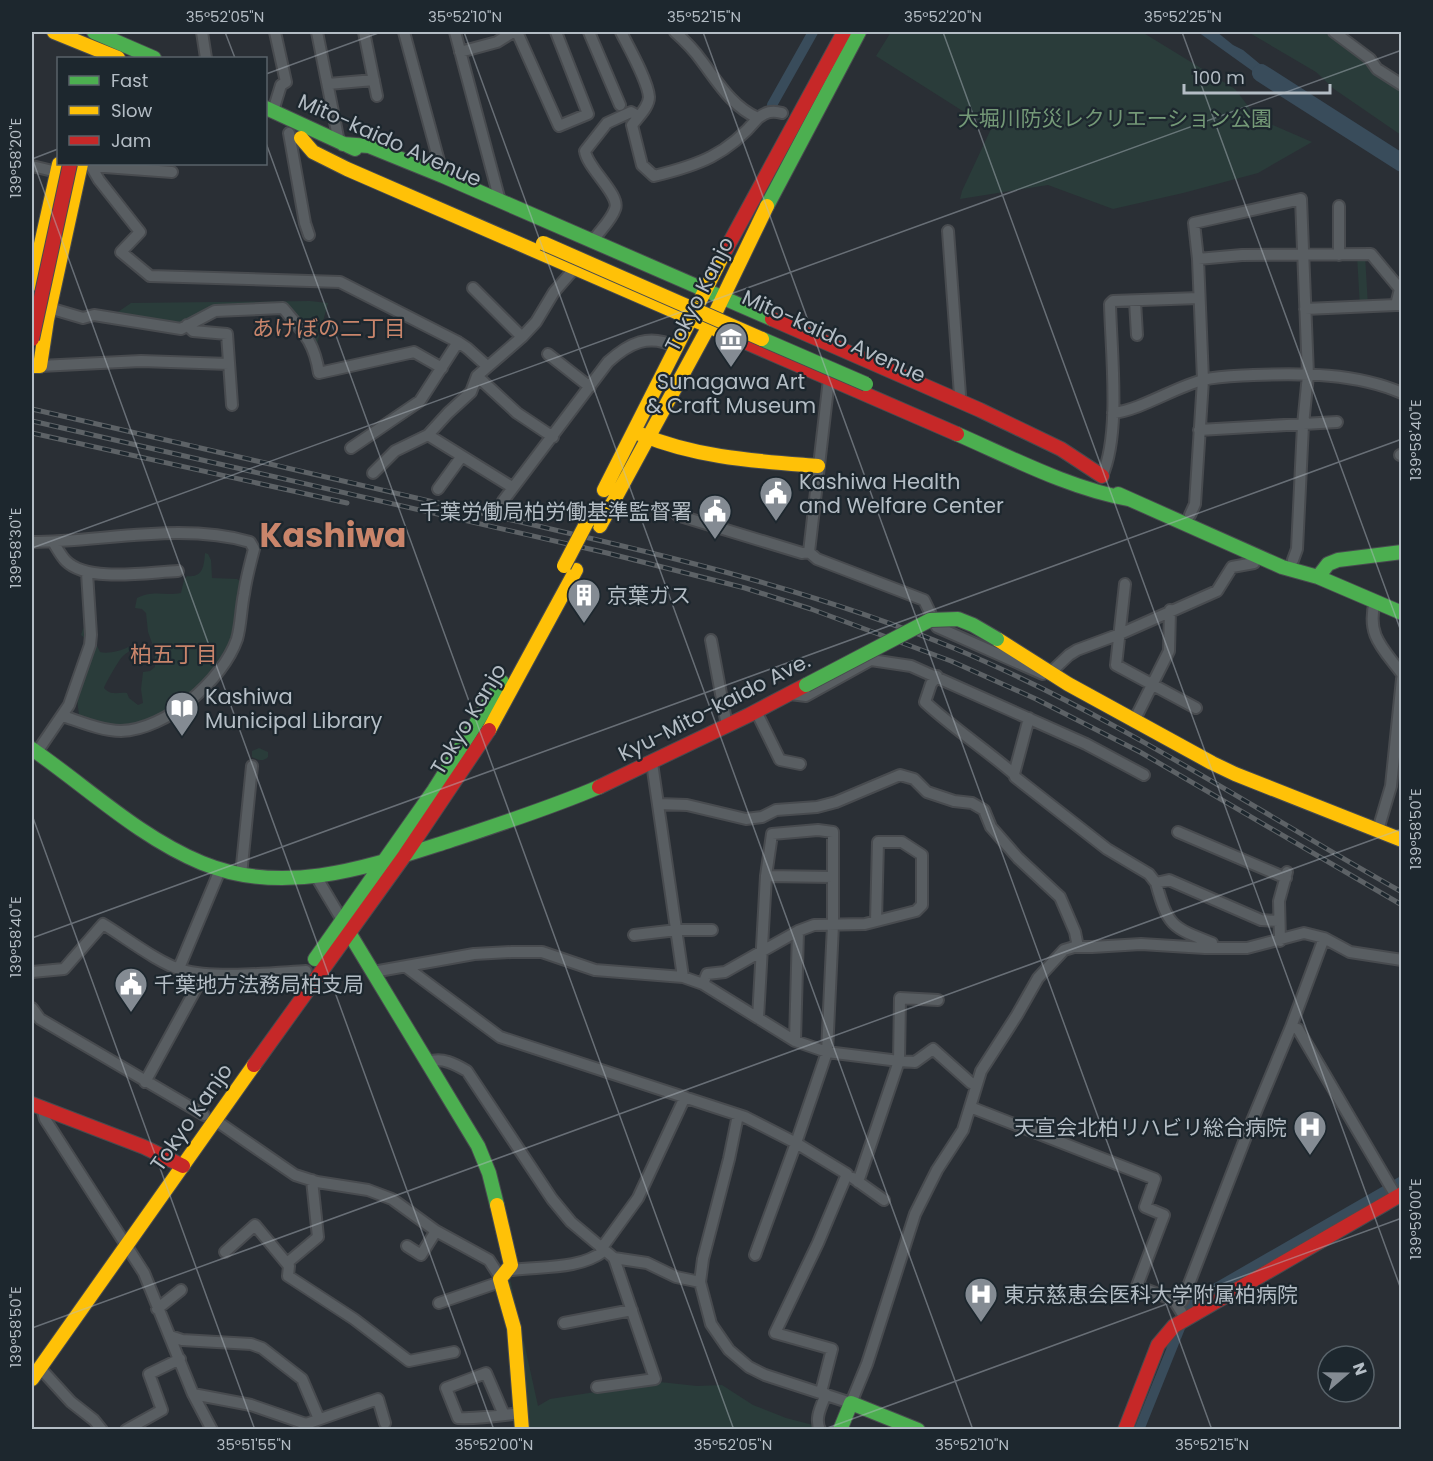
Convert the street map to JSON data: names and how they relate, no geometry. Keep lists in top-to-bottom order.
{
  "streets": {
    "main road": ["Mito-kaido Avenue", "Tokyo Kanjo", "Kyu-Mito-kaido Ave."]
  },
  "crossings": [
    ["Tokyo Kanjo", "Kyu-Mito-kaido Ave."]
  ],
  "districts": ["あけぼの二丁目", "Kashiwa", "柏五丁目"],
  "parks": ["大堀川防災レクリエーション公園"],
  "places": {
    "museum": ["Sunagawa Art & Craft Museum"],
    "public building": ["Kashiwa Health and Welfare Center", "千葉労働局柏労働基準監督署", "千葉地方法務局柏支局"],
    "building": ["京葉ガス"],
    "library": ["Kashiwa Municipal Library"],
    "hospital": ["天宣会北柏リハビリ総合病院", "東京慈恵会医科大学附属柏病院"]
  },
  "legend": ["Fast", "Slow", "Jam"],
  "scale_bar": "100 m",
  "north": "right",
  "coordinates": [
    "35°52'05\"N",
    "35°52'10\"N",
    "35°52'15\"N",
    "35°52'20\"N",
    "35°52'25\"N",
    "139°58'20\"E",
    "139°58'40\"E",
    "139°58'30\"E",
    "139°58'50\"E",
    "139°59'00\"E",
    "35°51'55\"N",
    "35°52'00\"N"
  ]
}
